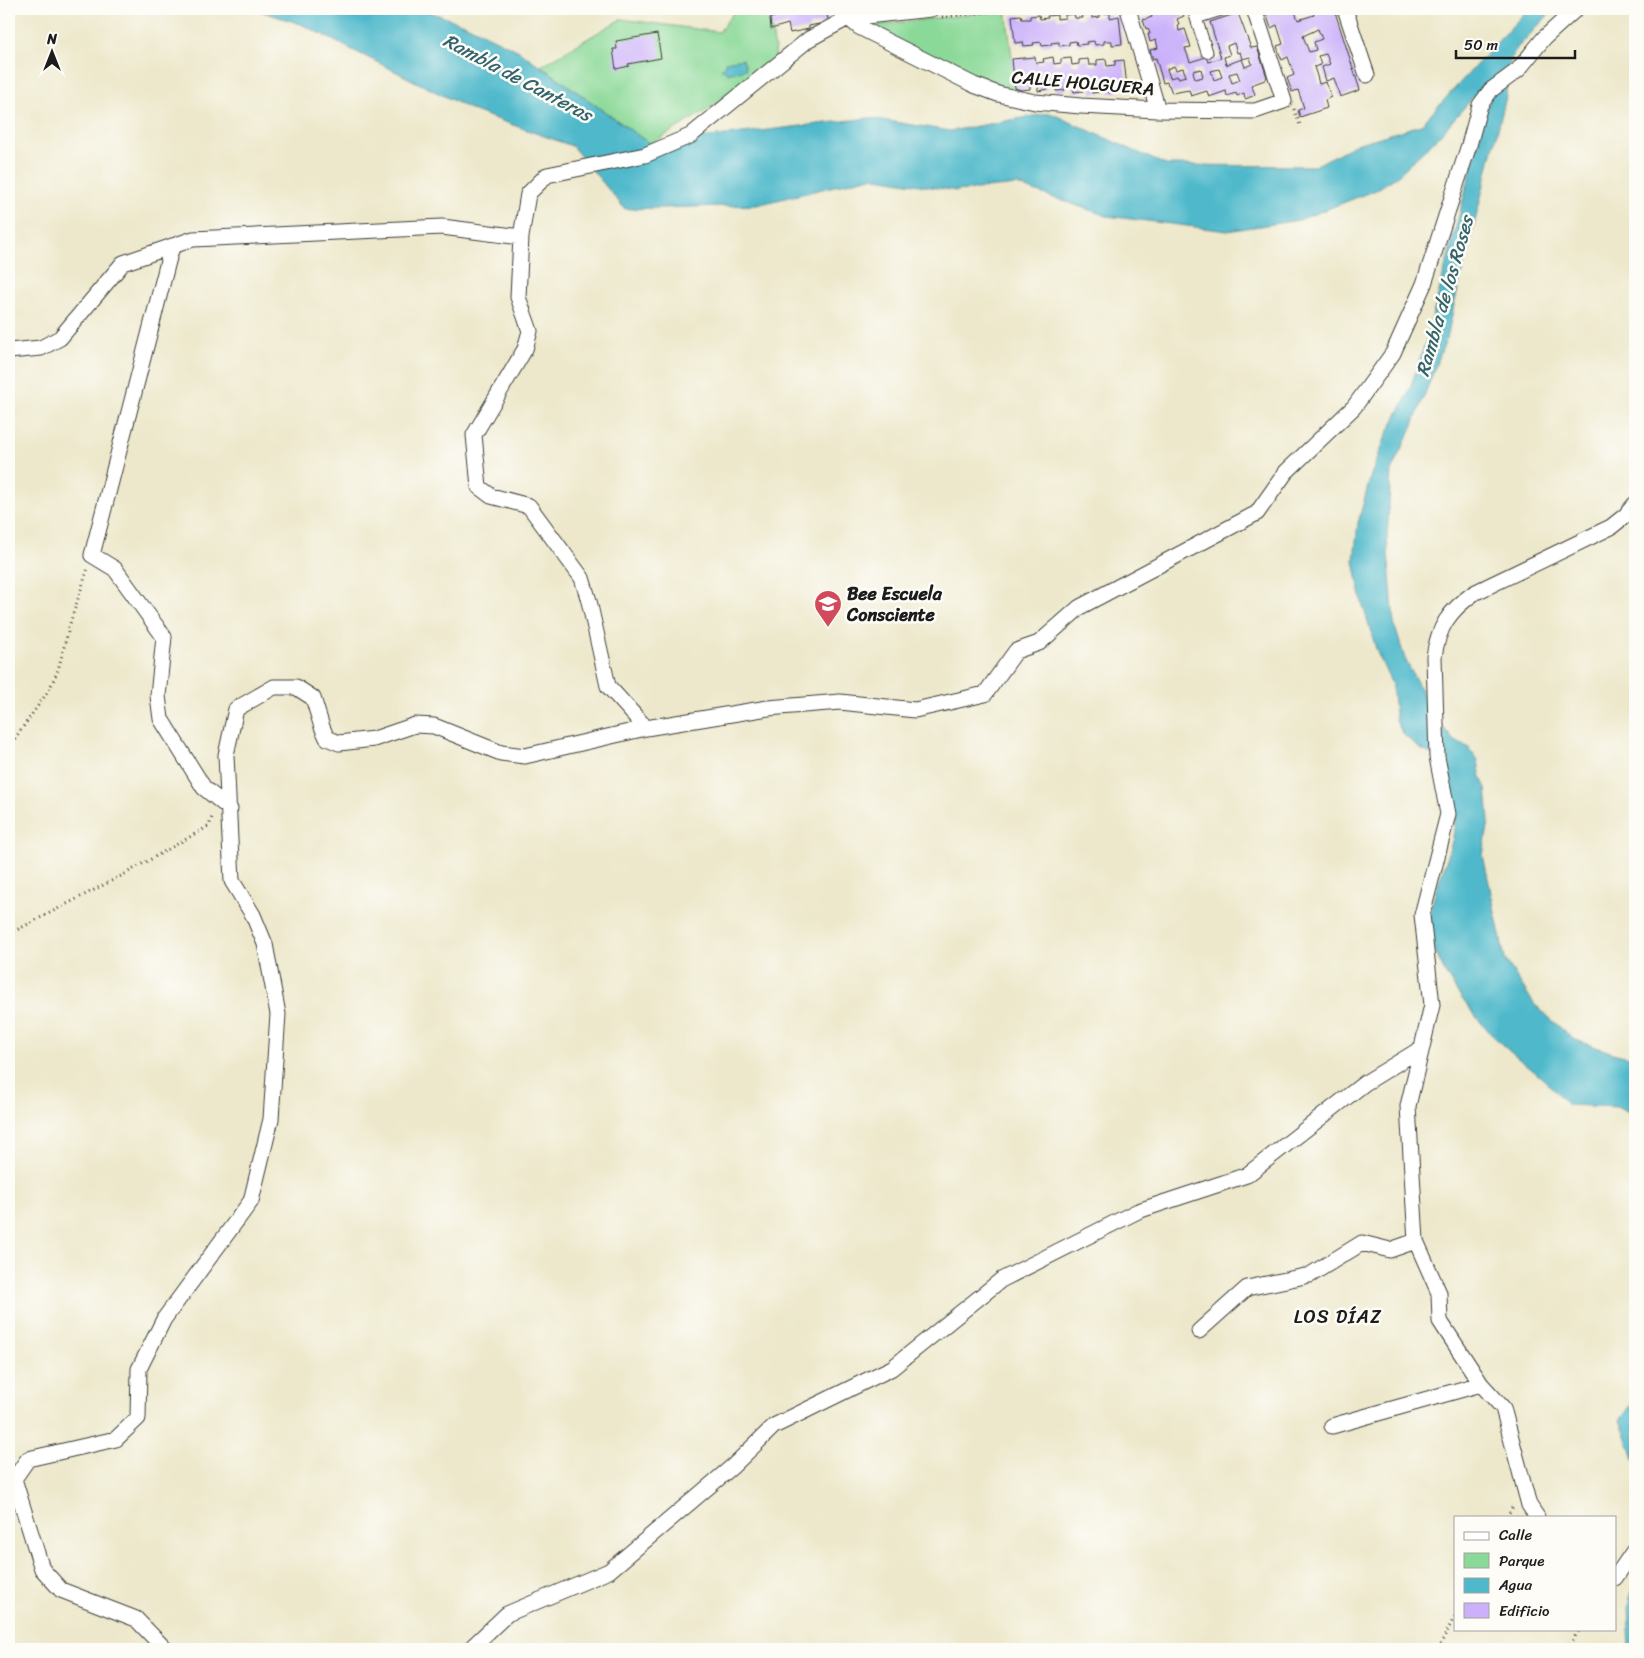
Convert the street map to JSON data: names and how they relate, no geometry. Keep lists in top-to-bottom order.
{
  "streets": {
    "street": ["CALLE HOLGUERA"]
  },
  "districts": ["LOS DÍAZ"],
  "water": ["Rambla de Canteras", "Rambla de los Roses"],
  "places": {
    "school or university": ["Bee Escuela Consciente"]
  },
  "legend": [
    "Calle",
    "Parque",
    "Agua",
    "Edificio"
  ],
  "scale_bar": "50 m",
  "north": "top"
}
